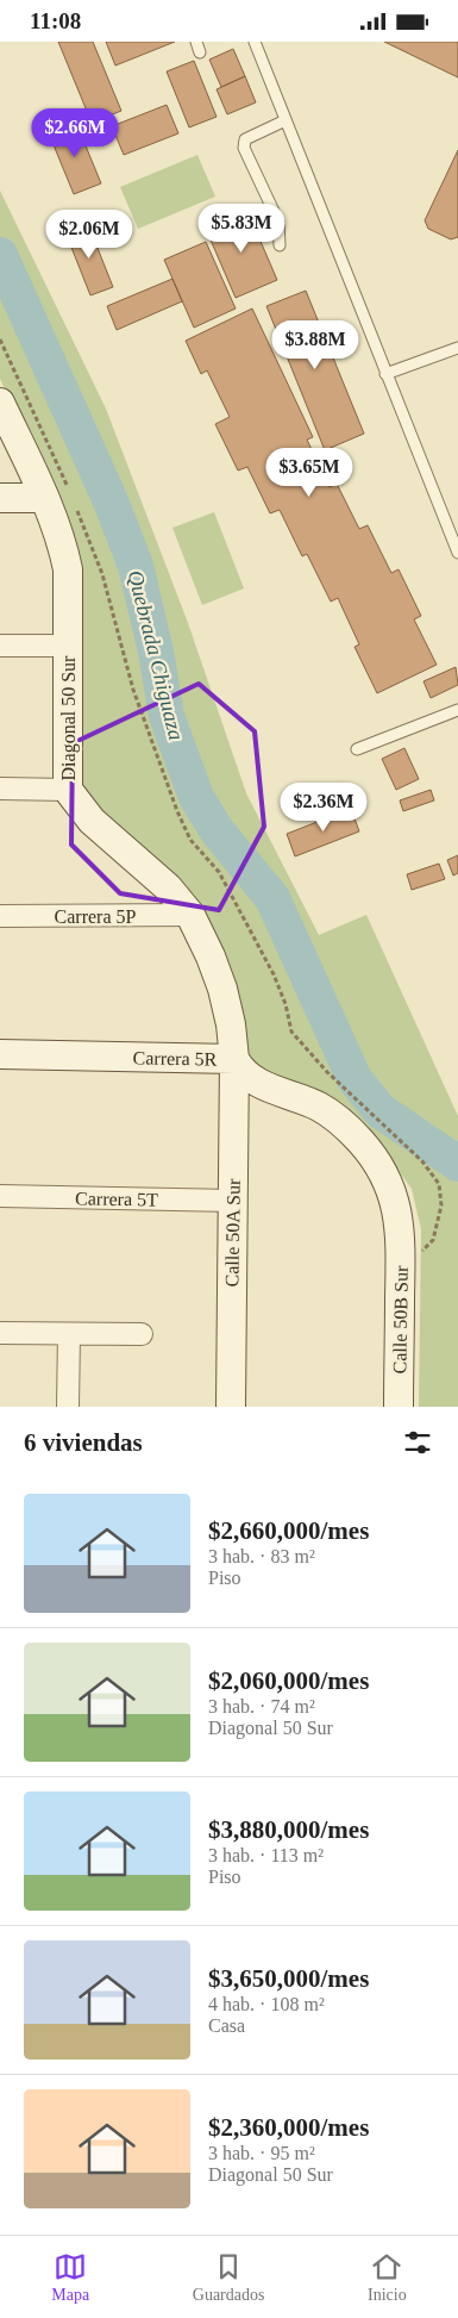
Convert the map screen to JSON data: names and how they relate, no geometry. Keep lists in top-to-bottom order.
{
  "streets": {
    "main road": [
      "Diagonal 50 Sur",
      "Carrera 5R",
      "Calle 50A Sur",
      "Calle 50B Sur"
    ],
    "street": ["Carrera 5P", "Carrera 5T"]
  },
  "crossings": [
    ["Diagonal 50 Sur", "Carrera 5P"],
    ["Diagonal 50 Sur", "Carrera 5R"],
    ["Diagonal 50 Sur", "Calle 50A Sur"],
    ["Carrera 5R", "Calle 50A Sur"],
    ["Carrera 5R", "Calle 50B Sur"],
    ["Carrera 5T", "Calle 50A Sur"]
  ],
  "water": ["Quebrada Chiguaza"],
  "page": {
    "status": "11:08",
    "price": [
      "$2.66M",
      "$5.83M",
      "$2.06M",
      "$3.88M",
      "$3.65M",
      "$2.36M"
    ],
    "heading": "6 viviendas",
    "list": [
      {
        "name": "$2,660,000/mes",
        "note": "3 hab. · 83 m² · Piso"
      },
      {
        "name": "$2,060,000/mes",
        "note": "3 hab. · 74 m² · Diagonal 50 Sur"
      },
      {
        "name": "$3,880,000/mes",
        "note": "3 hab. · 113 m² · Piso"
      },
      {
        "name": "$3,650,000/mes",
        "note": "4 hab. · 108 m² · Casa"
      },
      {
        "name": "$2,360,000/mes",
        "note": "3 hab. · 95 m² · Diagonal 50 Sur"
      }
    ],
    "tabs": ["Mapa", "Guardados", "Inicio"]
  }
}
